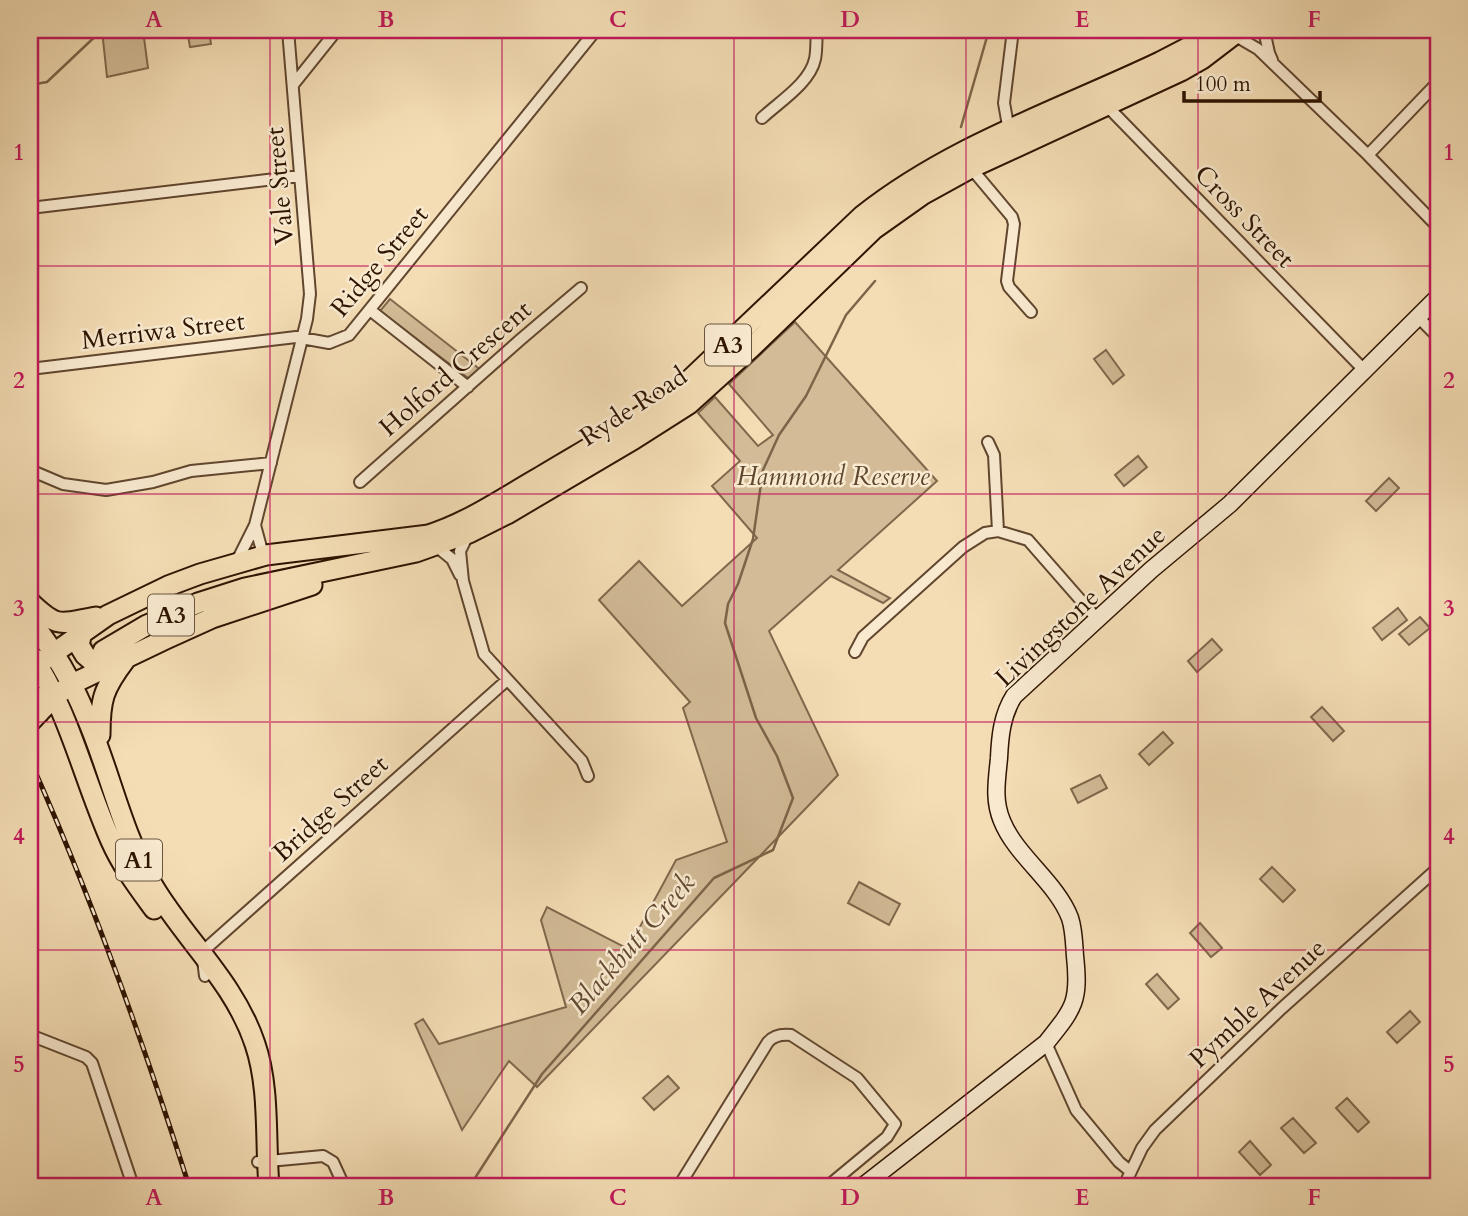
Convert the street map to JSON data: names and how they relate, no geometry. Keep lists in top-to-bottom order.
{
  "streets": {
    "highway": ["A3", "Ryde Road", "A1"],
    "street": [
      "Vale Street",
      "Cross Street",
      "Ridge Street",
      "Merriwa Street",
      "Holford Crescent",
      "Livingstone Avenue",
      "Bridge Street",
      "Pymble Avenue"
    ]
  },
  "crossings": [
    ["Vale Street", "Ridge Street"],
    ["Vale Street", "Merriwa Street"],
    ["Cross Street", "Ryde Road"],
    ["Cross Street", "Livingstone Avenue"],
    ["Ridge Street", "Merriwa Street"],
    ["Bridge Street", "A1"]
  ],
  "water": ["Blackbutt Creek"],
  "parks": ["Hammond Reserve"],
  "scale_bar": "100 m",
  "grid": {
    "columns": [
      "A",
      "B",
      "C",
      "D",
      "E",
      "F"
    ],
    "rows": [
      "1",
      "2",
      "3",
      "4",
      "5"
    ]
  }
}
